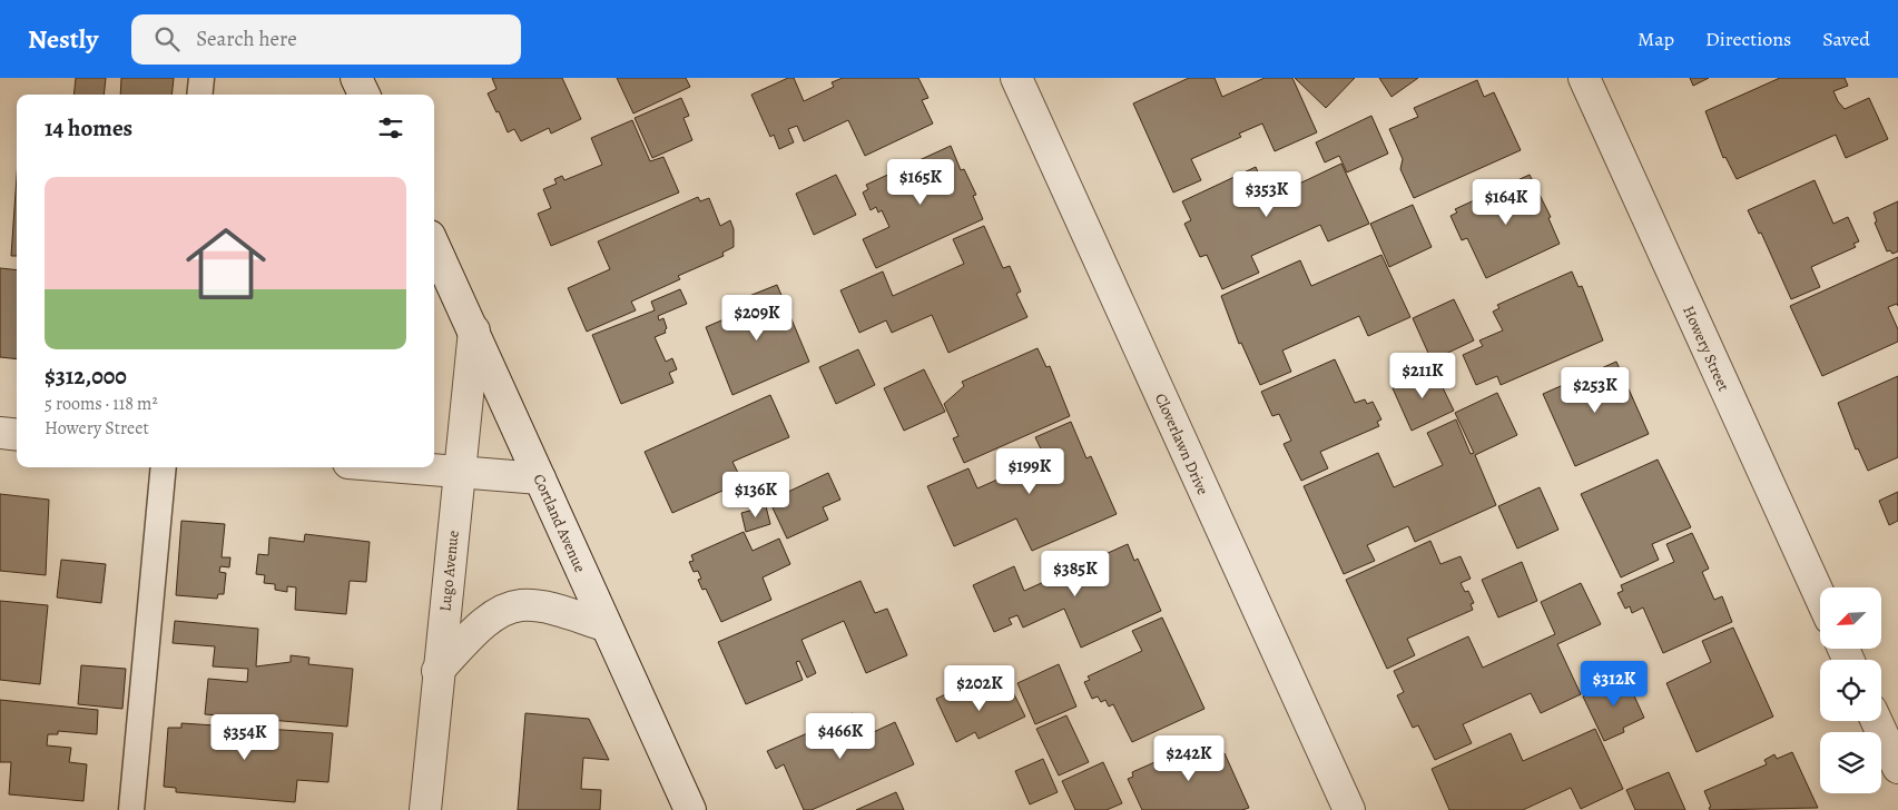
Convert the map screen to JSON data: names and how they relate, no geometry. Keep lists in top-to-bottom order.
{
  "streets": {
    "street": [
      "Howery Street",
      "Cloverlawn Drive",
      "Cortland Avenue",
      "Lugo Avenue"
    ]
  },
  "crossings": [
    ["Cortland Avenue", "Lugo Avenue"]
  ],
  "north": "bottom left",
  "page": {
    "header": "Nestly",
    "search": "Search here",
    "nav": ["Map", "Directions", "Saved"],
    "heading": "14 homes",
    "price": [
      "$165K",
      "$353K",
      "$164K",
      "$209K",
      "$211K",
      "$253K",
      "$199K",
      "$136K",
      "$385K",
      "$312K",
      "$202K",
      "$466K",
      "$354K",
      "$242K"
    ],
    "list": [
      {
        "name": "$312,000",
        "note": "5 rooms · 118 m² · Howery Street"
      }
    ]
  }
}
